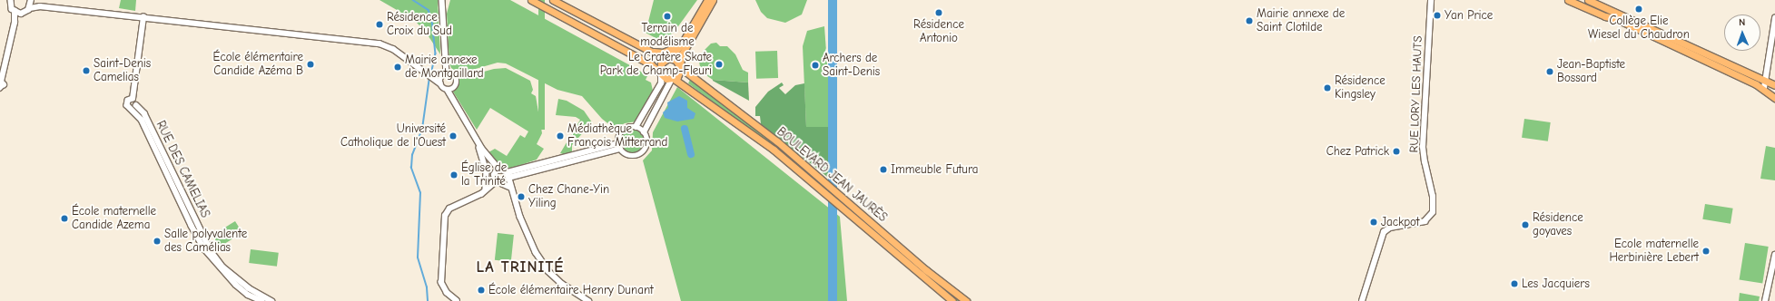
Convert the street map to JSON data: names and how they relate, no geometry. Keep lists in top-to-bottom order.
{
  "streets": {
    "main road": ["BOULEVARD JEAN JAURÈS"],
    "street": ["RUE LORY LES HAUTS", "RUE DES CAMELIAS"]
  },
  "districts": ["LA TRINITÉ"],
  "places": [
    "Collège Elie Wiesel du Chaudron",
    "Résidence Antonio",
    "Yan Price",
    "Terrain de modélisme",
    "Mairie annexe de Saint Clotilde",
    "Résidence Croix du Sud",
    "École élémentaire Candide Azéma B",
    "Le Cratère Skate Park de Champ-Fleuri",
    "Archers de Saint-Denis",
    "Mairie annexe de Montgaillard",
    "Saint-Denis Camelias",
    "Jean-Baptiste Bossard",
    "Résidence Kingsley",
    "Université Catholique de l'Ouest",
    "Médiathèque François Mitterrand",
    "Chez Patrick",
    "Immeuble Futura",
    "Église de la Trinité",
    "Chez Chane-Yin Yiling",
    "École maternelle Candide Azema",
    "Jackpot",
    "Résidence goyaves",
    "Salle polyvalente des Camélias",
    "Ecole maternelle Herbinière Lebert",
    "Les Jacquiers",
    "École élémentaire Henry Dunant"
  ],
  "north": "top"
}
